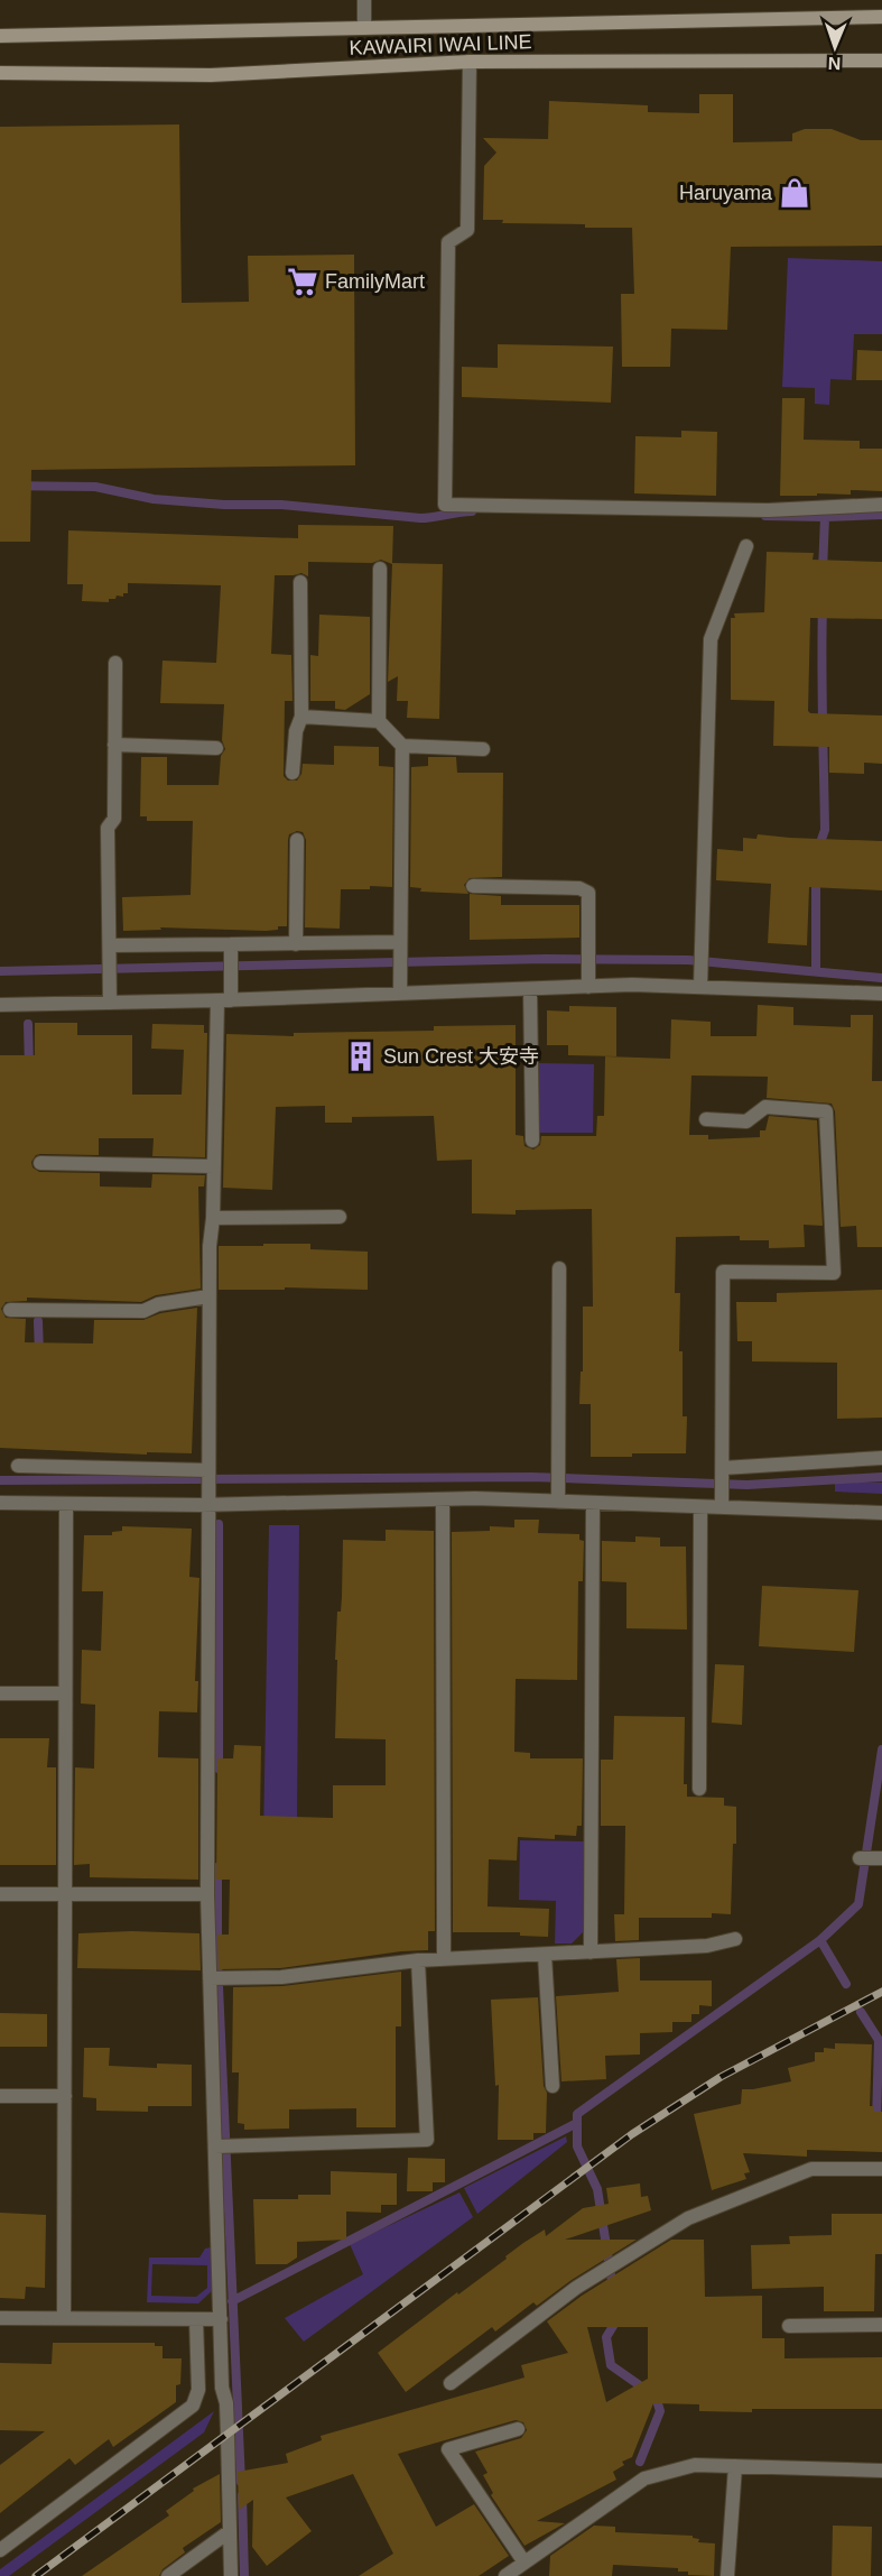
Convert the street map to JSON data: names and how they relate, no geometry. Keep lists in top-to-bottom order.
{
  "streets": {
    "main road": ["KAWAIRI IWAI LINE"]
  },
  "places": {
    "shop": ["Haruyama"],
    "supermarket": ["FamilyMart"],
    "building": ["Sun Crest 大安寺"]
  },
  "north": "bottom"
}
